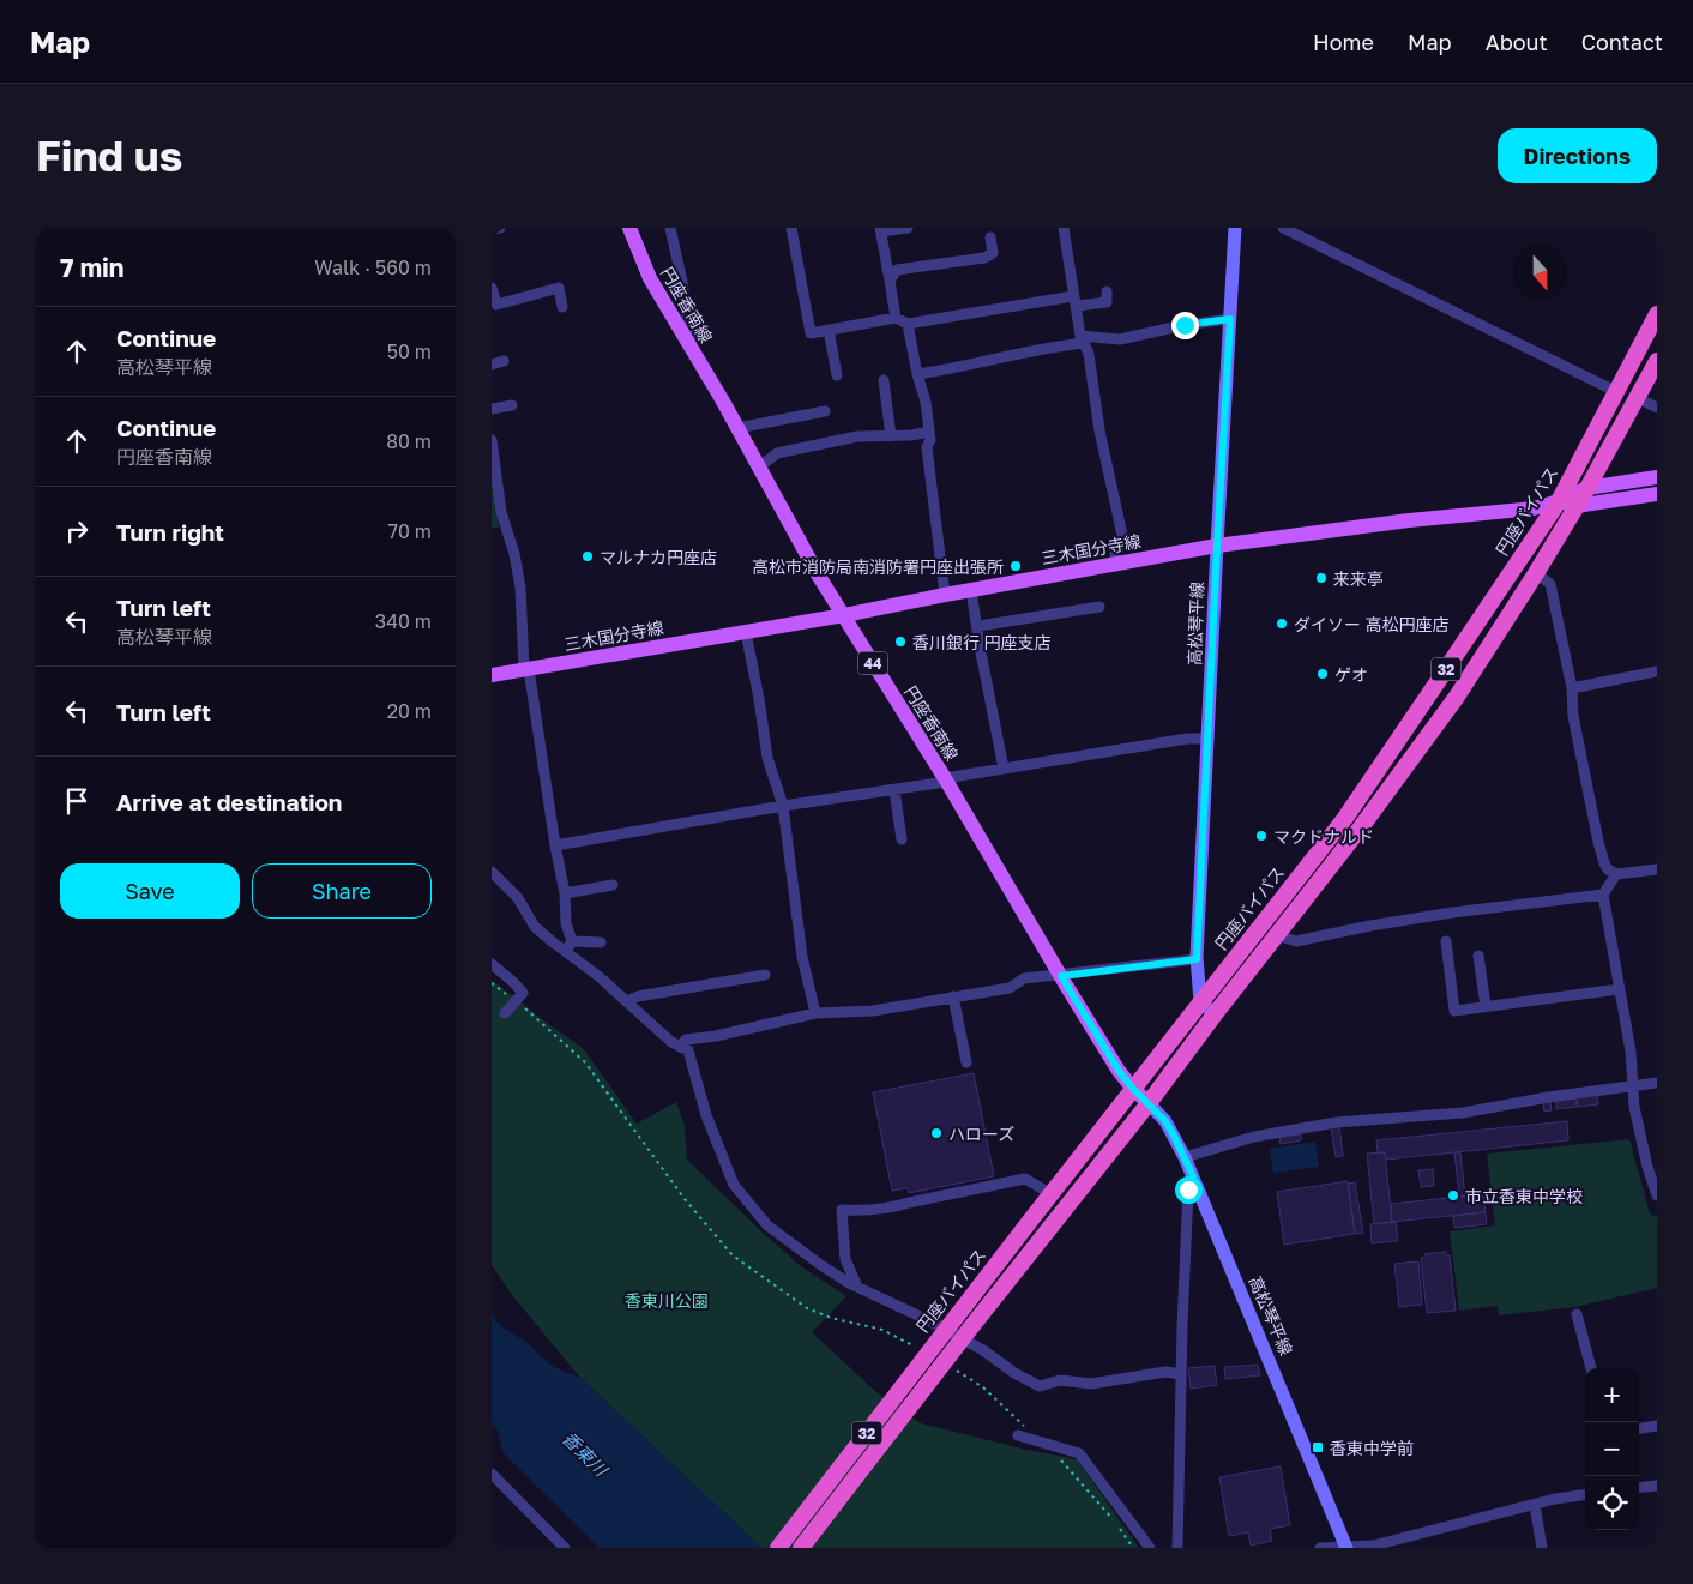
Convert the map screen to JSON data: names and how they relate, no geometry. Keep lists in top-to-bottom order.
{
  "streets": {
    "highway": ["円座バイパス", "32"],
    "main road": [
      "円座香南線",
      "三木国分寺線",
      "高松琴平線",
      "44"
    ]
  },
  "crossings": [
    ["円座香南線", "円座バイパス"],
    ["円座香南線", "三木国分寺線"],
    ["円座香南線", "高松琴平線"],
    ["円座香南線", "32"],
    ["円座バイパス", "三木国分寺線"],
    ["円座バイパス", "高松琴平線"],
    ["三木国分寺線", "高松琴平線"],
    ["三木国分寺線", "32"],
    ["高松琴平線", "32"]
  ],
  "water": ["香東川"],
  "parks": ["香東川公園"],
  "places": {
    "other": [
      "マルナカ円座店",
      "高松市消防局南消防署円座出張所",
      "来来亭",
      "ダイソー 高松円座店",
      "香川銀行 円座支店",
      "ゲオ",
      "マクドナルド",
      "ハローズ",
      "市立香東中学校"
    ],
    "transit": ["香東中学前"]
  },
  "north": "bottom",
  "page": {
    "header": "Map",
    "nav": [
      "Home",
      "Map",
      "About",
      "Contact"
    ],
    "buttons": [
      "Directions",
      ["Save", "Share"]
    ],
    "title": "Find us",
    "heading": ["7 min", "Walk · 560 m"],
    "list": [
      ["Continue", "高松琴平線", "50 m"],
      ["Continue", "円座香南線", "80 m"],
      ["Turn right", "70 m"],
      ["Turn left", "高松琴平線", "340 m"],
      ["Turn left", "20 m"],
      "Arrive at destination"
    ],
    "map_buttons": ["+", "−"]
  }
}
